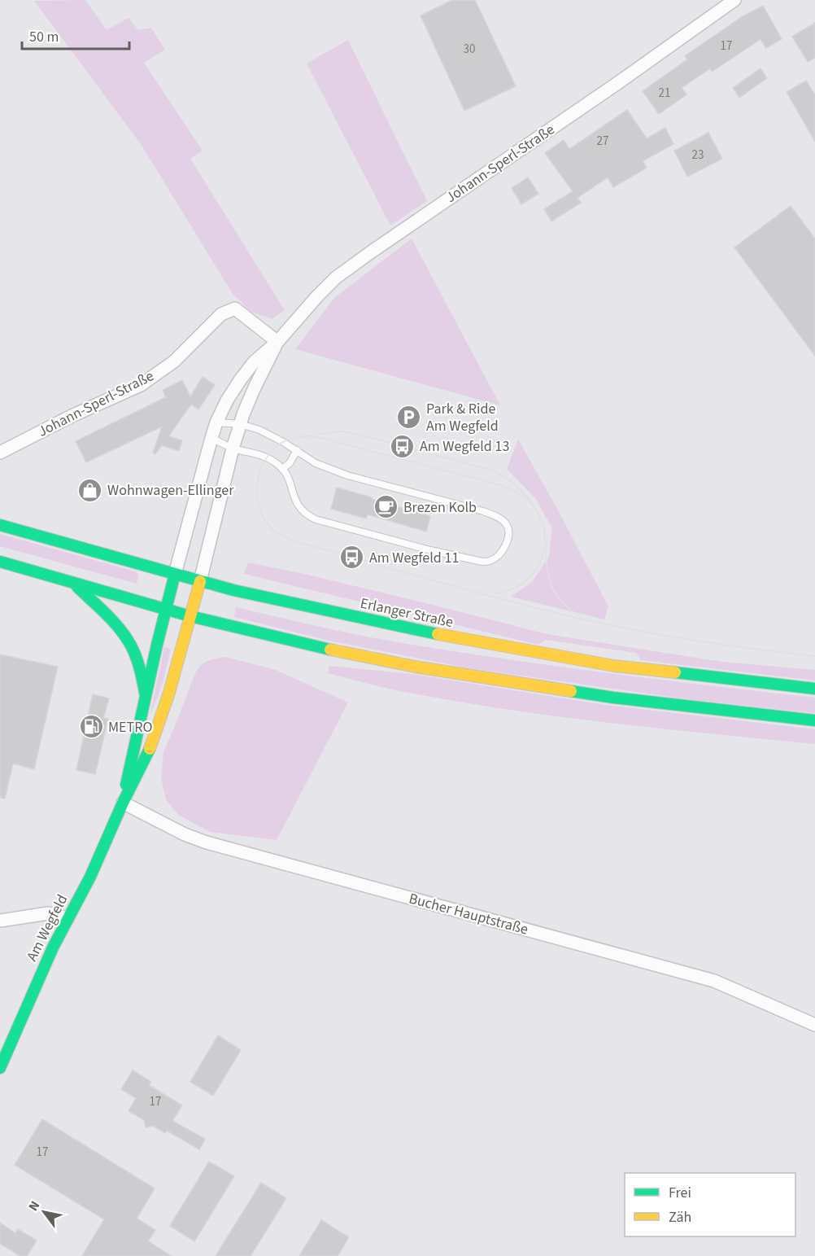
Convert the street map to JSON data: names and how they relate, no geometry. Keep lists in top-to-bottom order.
{
  "streets": {
    "main road": ["Johann-Sperl-Straße", "Erlanger Straße", "Am Wegfeld"],
    "street": ["Bucher Hauptstraße"]
  },
  "crossings": [
    ["Johann-Sperl-Straße", "Erlanger Straße"],
    ["Johann-Sperl-Straße", "Am Wegfeld"],
    ["Erlanger Straße", "Am Wegfeld"],
    ["Bucher Hauptstraße", "Am Wegfeld"]
  ],
  "places": {
    "parking": ["Park & Ride Am Wegfeld"],
    "bus stop": ["Am Wegfeld 13", "Am Wegfeld 11"],
    "shop": ["Wohnwagen-Ellinger"],
    "cafe": ["Brezen Kolb"],
    "fuel station": ["METRO"]
  },
  "house_numbers": [
    "17",
    "30",
    "21",
    "27",
    "23",
    "17",
    "17"
  ],
  "legend": ["Frei", "Zäh"],
  "scale_bar": "50 m",
  "north": "top left"
}
